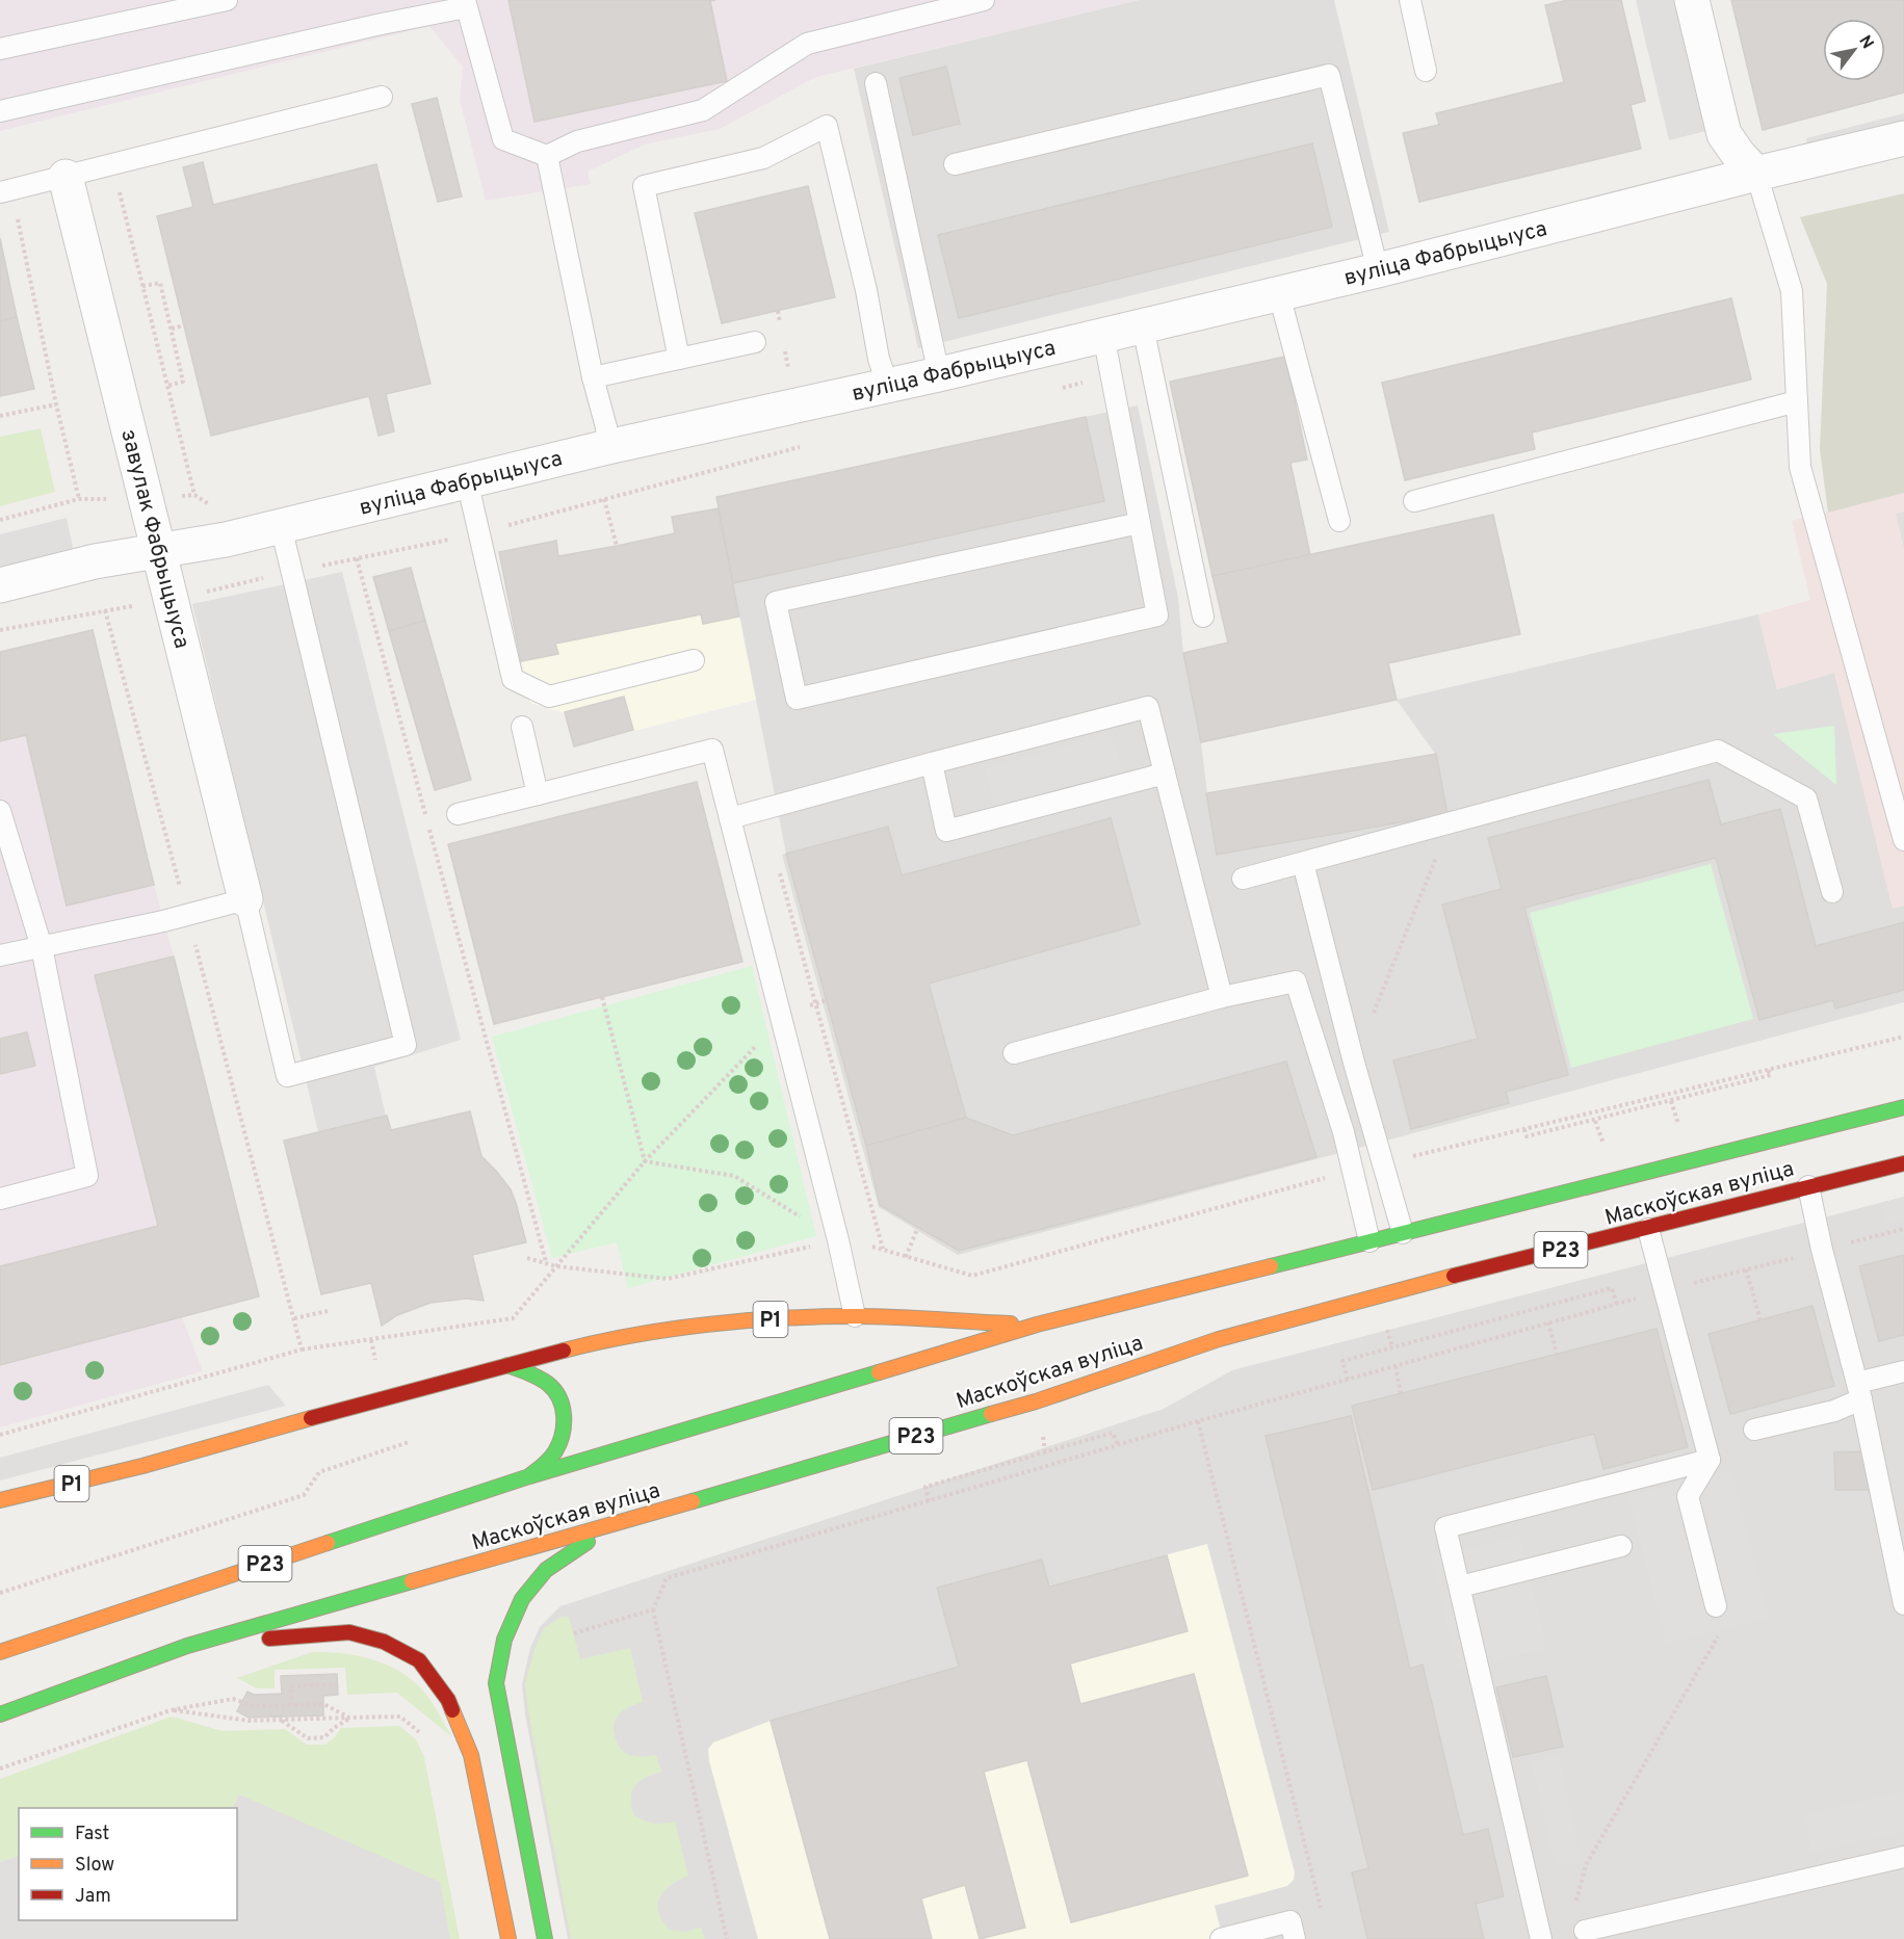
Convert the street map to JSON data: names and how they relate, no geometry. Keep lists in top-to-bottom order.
{
  "streets": {
    "main road": ["Маскоўская вуліца", "Р23", "Р1"],
    "street": ["вуліца Фабрыцыуса", "завулак Фабрыцыуса"]
  },
  "crossings": [
    ["вуліца Фабрыцыуса", "завулак Фабрыцыуса"],
    ["Маскоўская вуліца", "Р1"]
  ],
  "legend": ["Fast", "Slow", "Jam"],
  "north": "top right"
}
